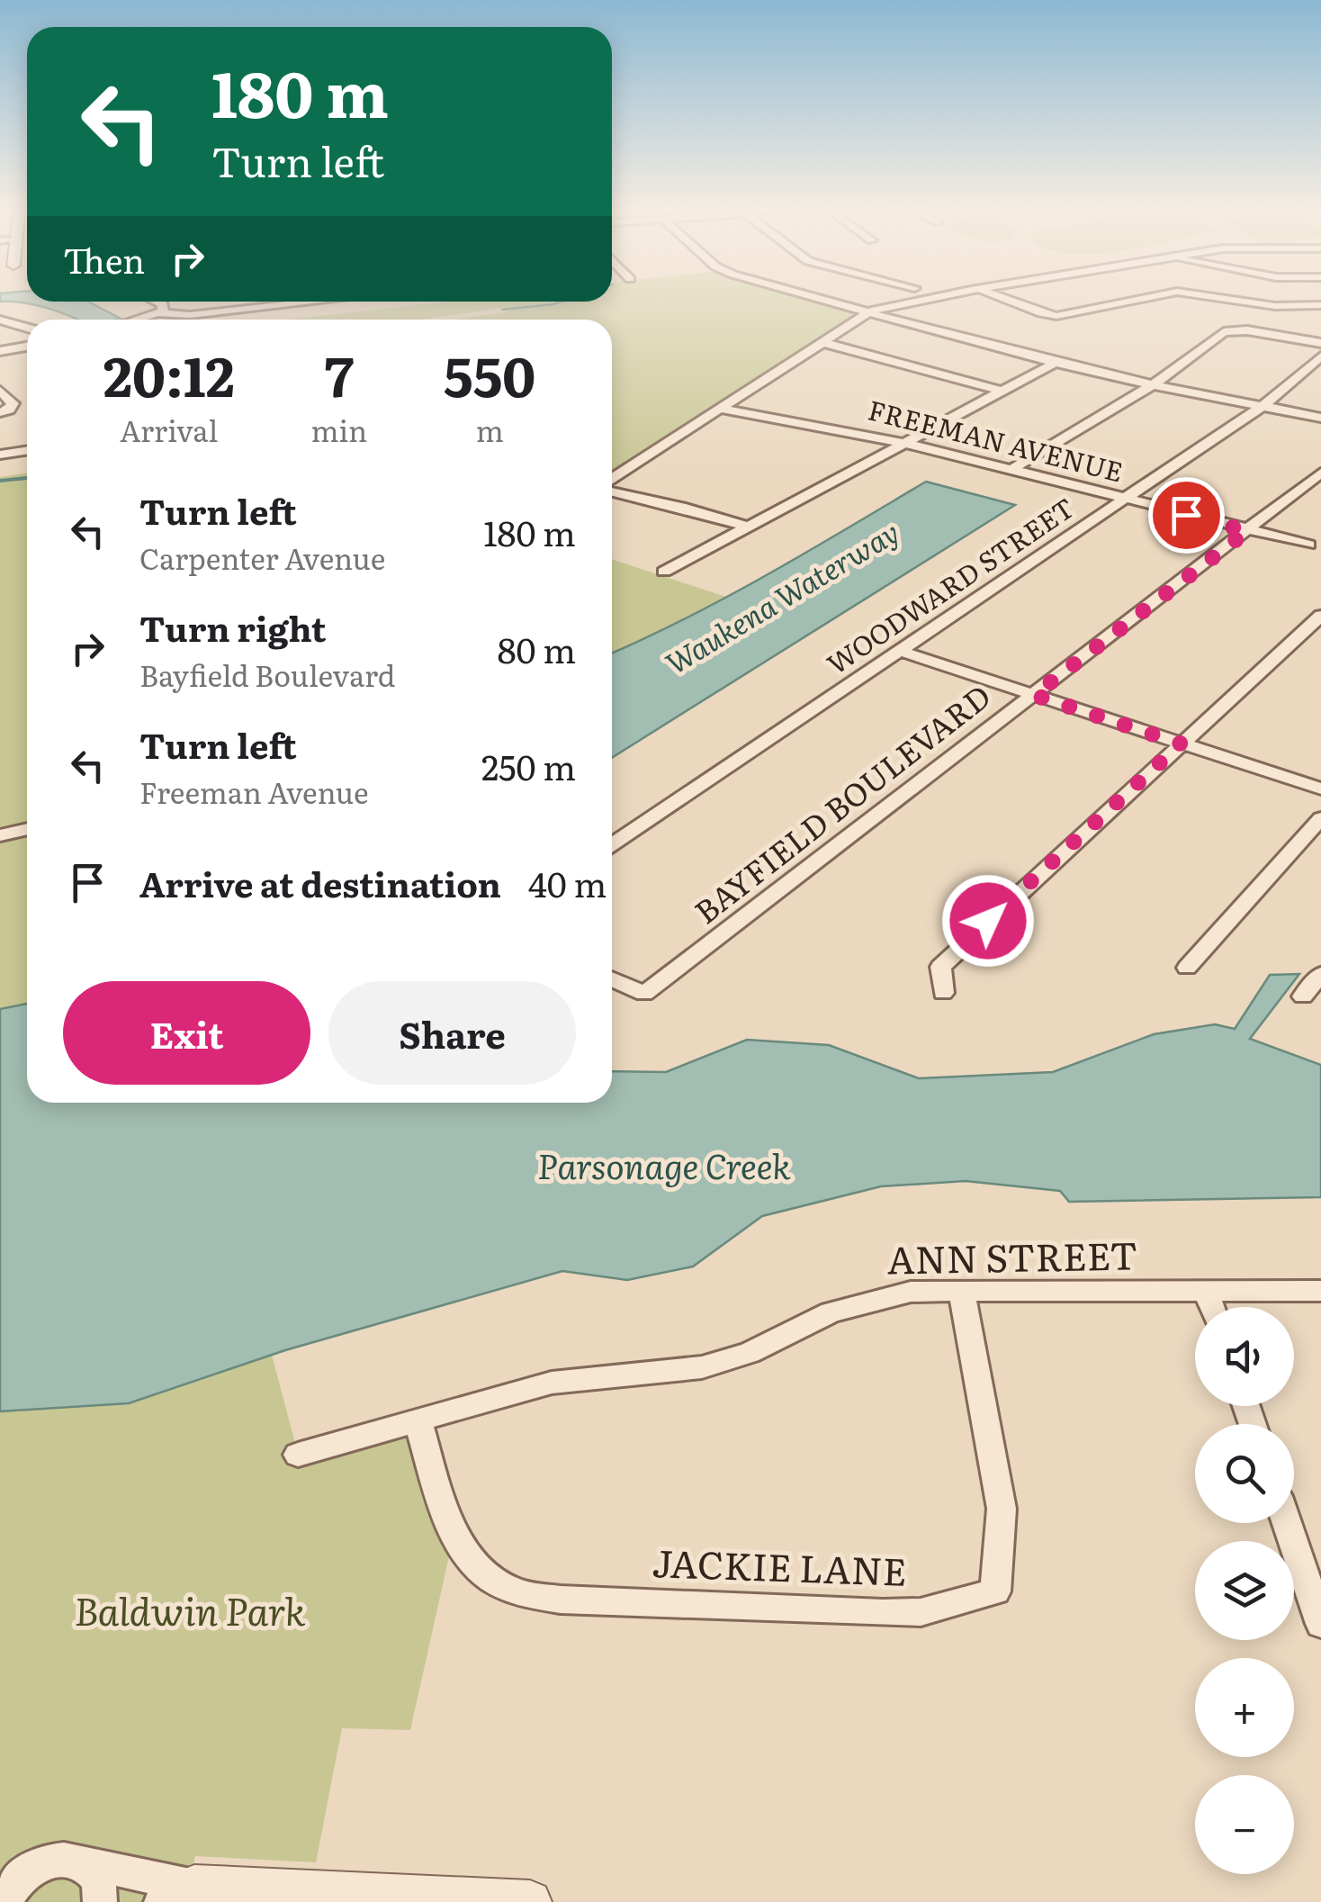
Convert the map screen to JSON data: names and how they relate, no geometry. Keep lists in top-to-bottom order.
{
  "streets": {
    "street": [
      "FREEMAN AVENUE",
      "WOODWARD STREET",
      "BAYFIELD BOULEVARD",
      "ANN STREET",
      "JACKIE LANE"
    ]
  },
  "crossings": [
    ["FREEMAN AVENUE", "WOODWARD STREET"],
    ["FREEMAN AVENUE", "BAYFIELD BOULEVARD"],
    ["ANN STREET", "JACKIE LANE"]
  ],
  "water": ["Waukena Waterway", "Parsonage Creek"],
  "parks": ["Baldwin Park"],
  "page": {
    "turn": ["180 m", "Turn left"],
    "then": "Then",
    "eta": [
      "20:12",
      "Arrival",
      "7",
      "min",
      "550",
      "m"
    ],
    "list": [
      {
        "name": "Turn left",
        "note": "Carpenter Avenue",
        "value": "180 m"
      },
      {
        "name": "Turn right",
        "note": "Bayfield Boulevard",
        "value": "80 m"
      },
      {
        "name": "Turn left",
        "note": "Freeman Avenue",
        "value": "250 m"
      },
      {
        "name": "Arrive at destination",
        "value": "40 m"
      }
    ],
    "buttons": ["Exit", "Share"],
    "map_buttons": ["+", "−"]
  }
}
